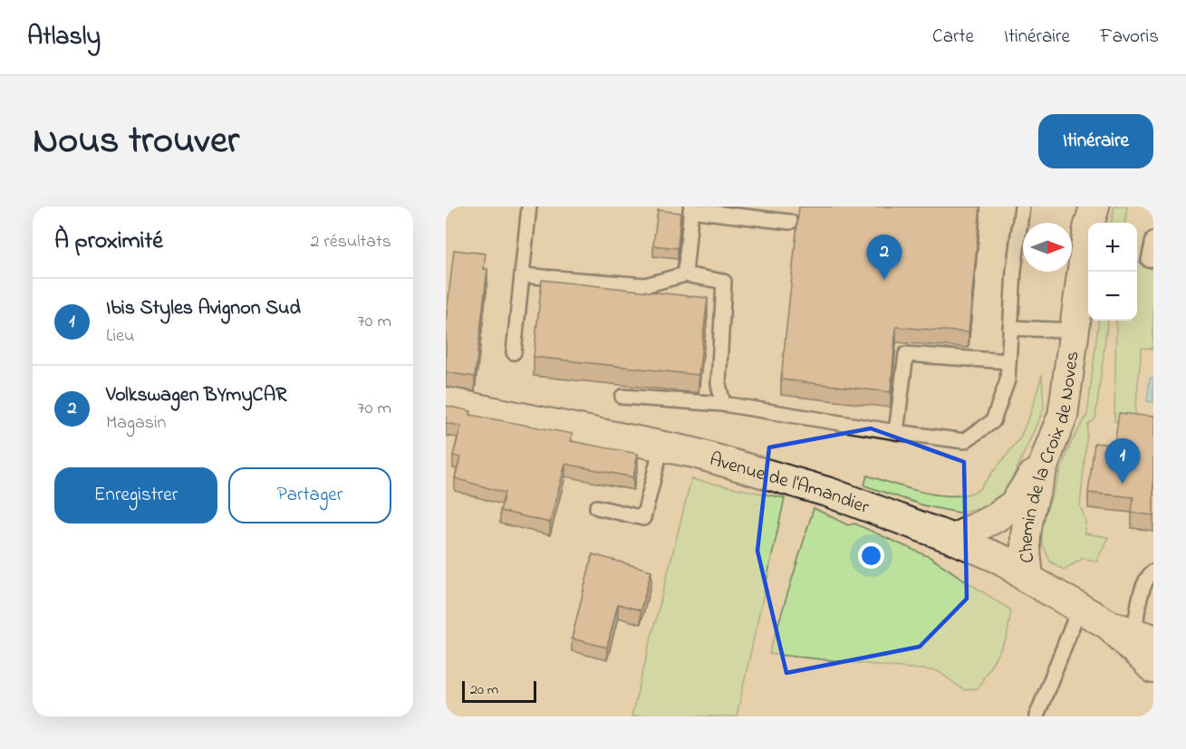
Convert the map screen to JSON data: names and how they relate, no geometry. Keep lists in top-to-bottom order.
{
  "streets": {
    "street": ["Chemin de la Croix de Noves", "Avenue de l'Amandier"]
  },
  "crossings": [
    ["Chemin de la Croix de Noves", "Avenue de l'Amandier"]
  ],
  "scale_bar": "20 m",
  "north": "right",
  "page": {
    "header": "Atlasly",
    "nav": ["Carte", "Itinéraire", "Favoris"],
    "title": "Nous trouver",
    "buttons": [
      "Itinéraire",
      ["Enregistrer", "Partager"]
    ],
    "heading": ["À proximité", "2 résultats"],
    "map_buttons": ["+", "−"],
    "pins": ["2", "1"],
    "list": [
      {
        "mark": "1",
        "name": "Ibis Styles Avignon Sud",
        "note": "Lieu",
        "value": "70 m"
      },
      {
        "mark": "2",
        "name": "Volkswagen BYmyCAR",
        "note": "Magasin",
        "value": "70 m"
      }
    ],
    "scale": "20 m"
  }
}
